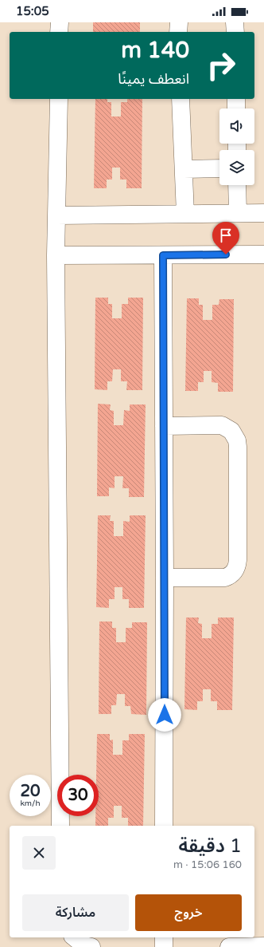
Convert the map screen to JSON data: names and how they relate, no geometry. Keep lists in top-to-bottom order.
{
  "page": {
    "status": "15:05",
    "turn": ["140 m", "انعطف يمينًا"],
    "speed": "20 km/h",
    "limit": "30",
    "heading": ["1 دقيقة", "160 m · 15:06"],
    "buttons": ["خروج", "مشاركة"]
  }
}
